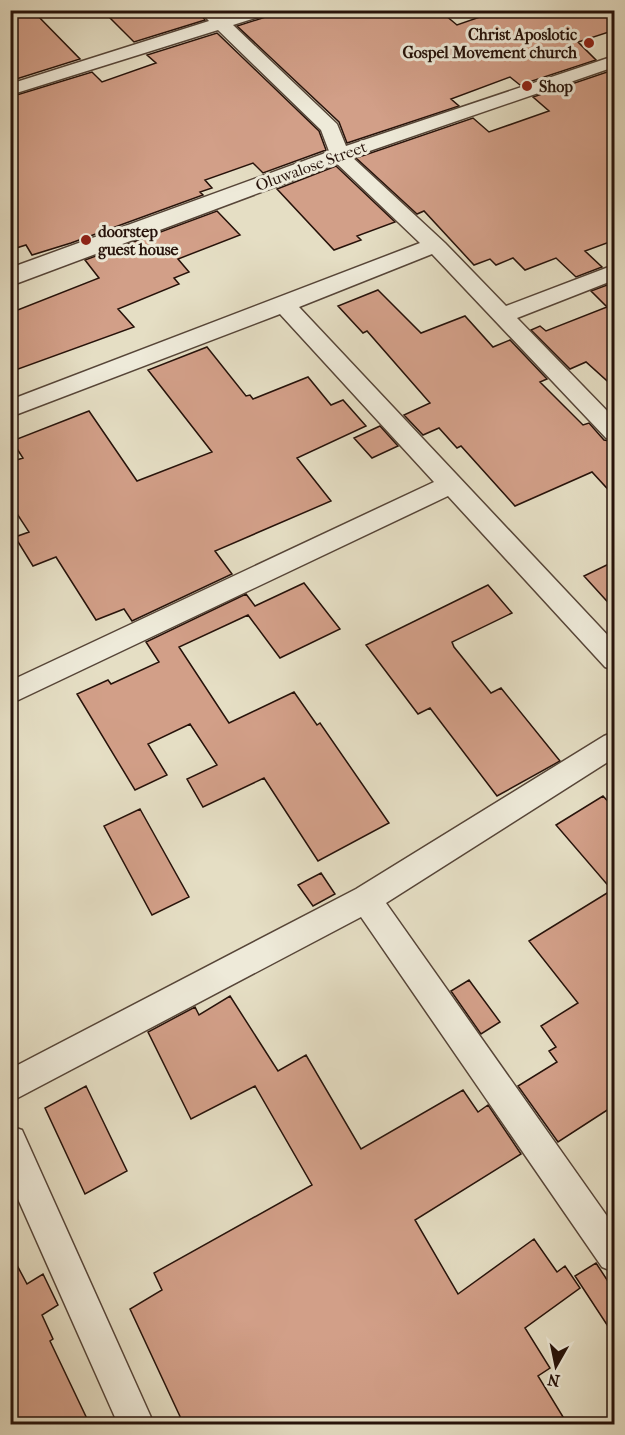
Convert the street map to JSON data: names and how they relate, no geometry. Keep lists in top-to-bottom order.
{
  "streets": {
    "street": ["Oluwalose Street"]
  },
  "places": ["Christ Aposlotic Gospel Movement church", "Shop", "doorstep guest house"],
  "north": "bottom"
}
